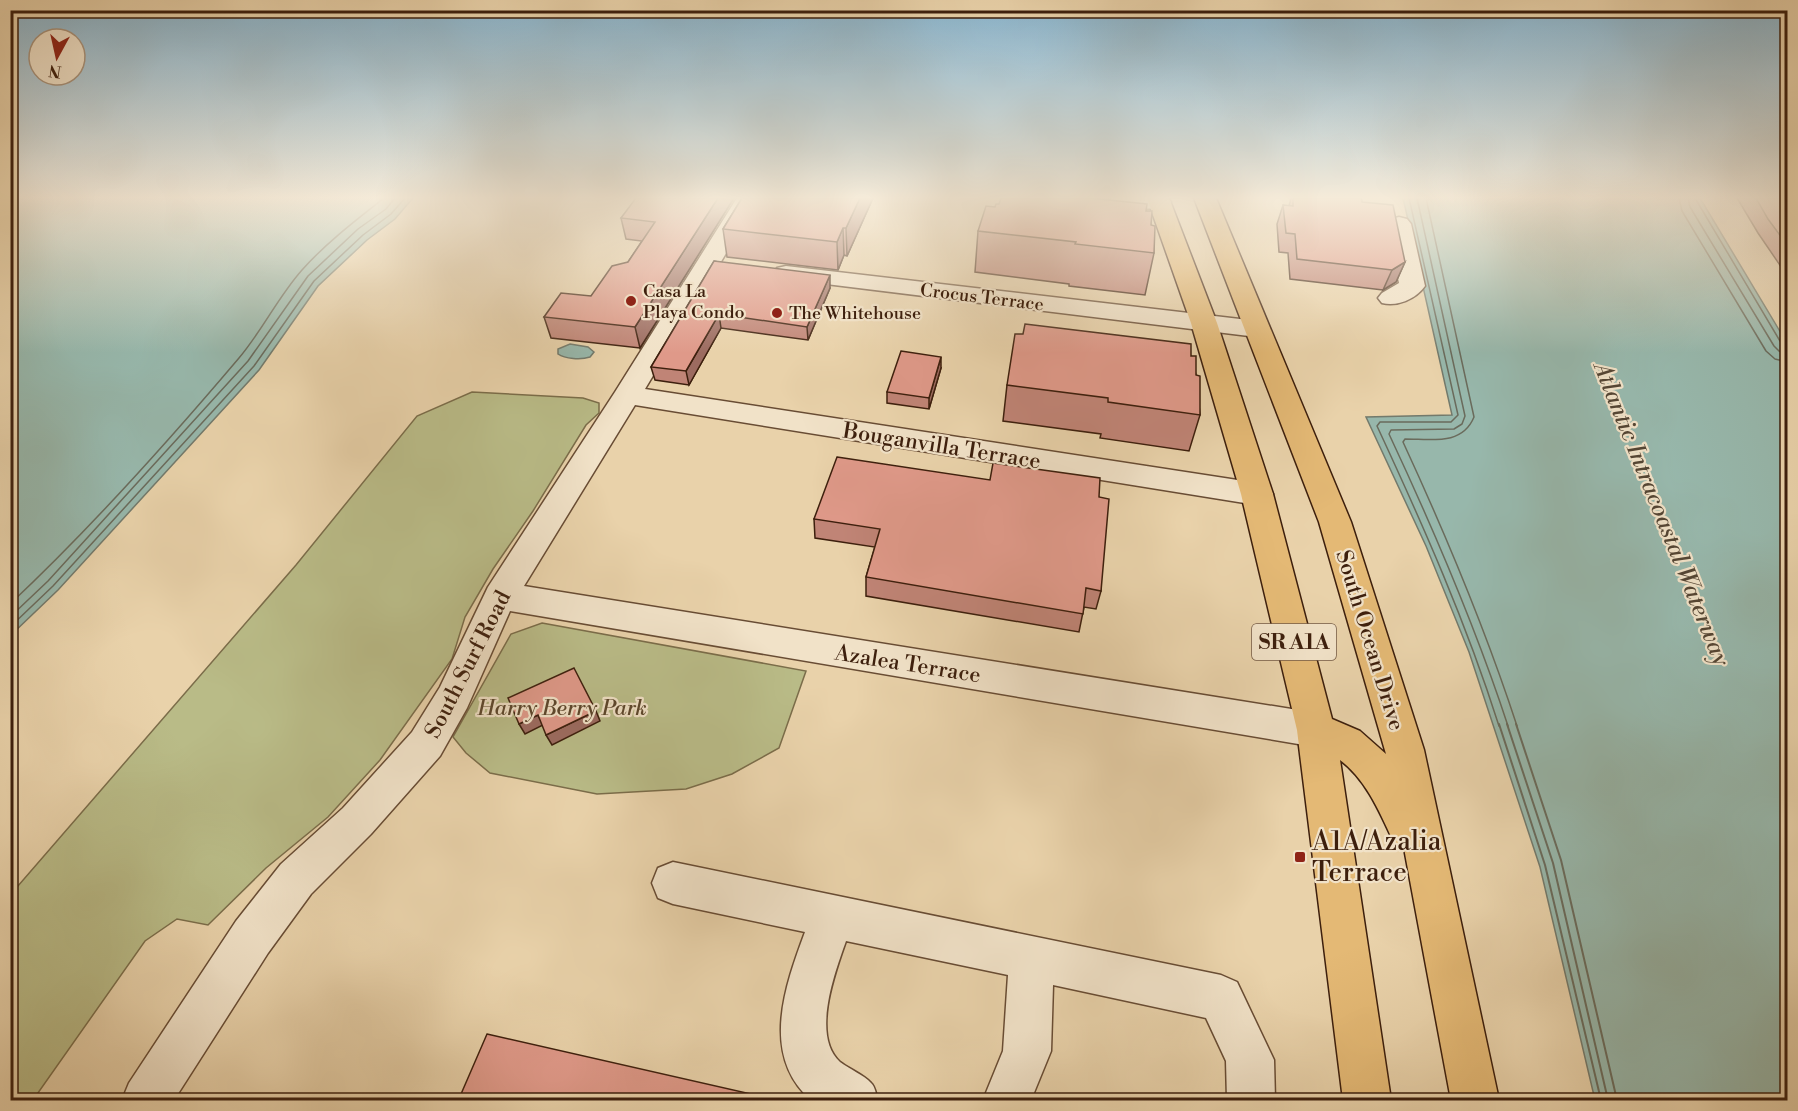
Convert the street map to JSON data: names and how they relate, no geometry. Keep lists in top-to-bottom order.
{
  "streets": {
    "main road": ["South Ocean Drive", "SR A1A"],
    "street": [
      "Crocus Terrace",
      "Bouganvilla Terrace",
      "Azalea Terrace",
      "South Surf Road"
    ]
  },
  "crossings": [
    ["Crocus Terrace", "South Ocean Drive"],
    ["Crocus Terrace", "SR A1A"],
    ["Bouganvilla Terrace", "SR A1A"],
    ["Bouganvilla Terrace", "South Surf Road"],
    ["SR A1A", "Azalea Terrace"],
    ["Azalea Terrace", "South Surf Road"]
  ],
  "water": ["Atlantic Intracoastal Waterway"],
  "parks": ["Harry Berry Park"],
  "places": {
    "other": ["Casa La Playa Condo", "The Whitehouse"],
    "transit": ["A1A/Azalia Terrace"]
  },
  "north": "bottom"
}
